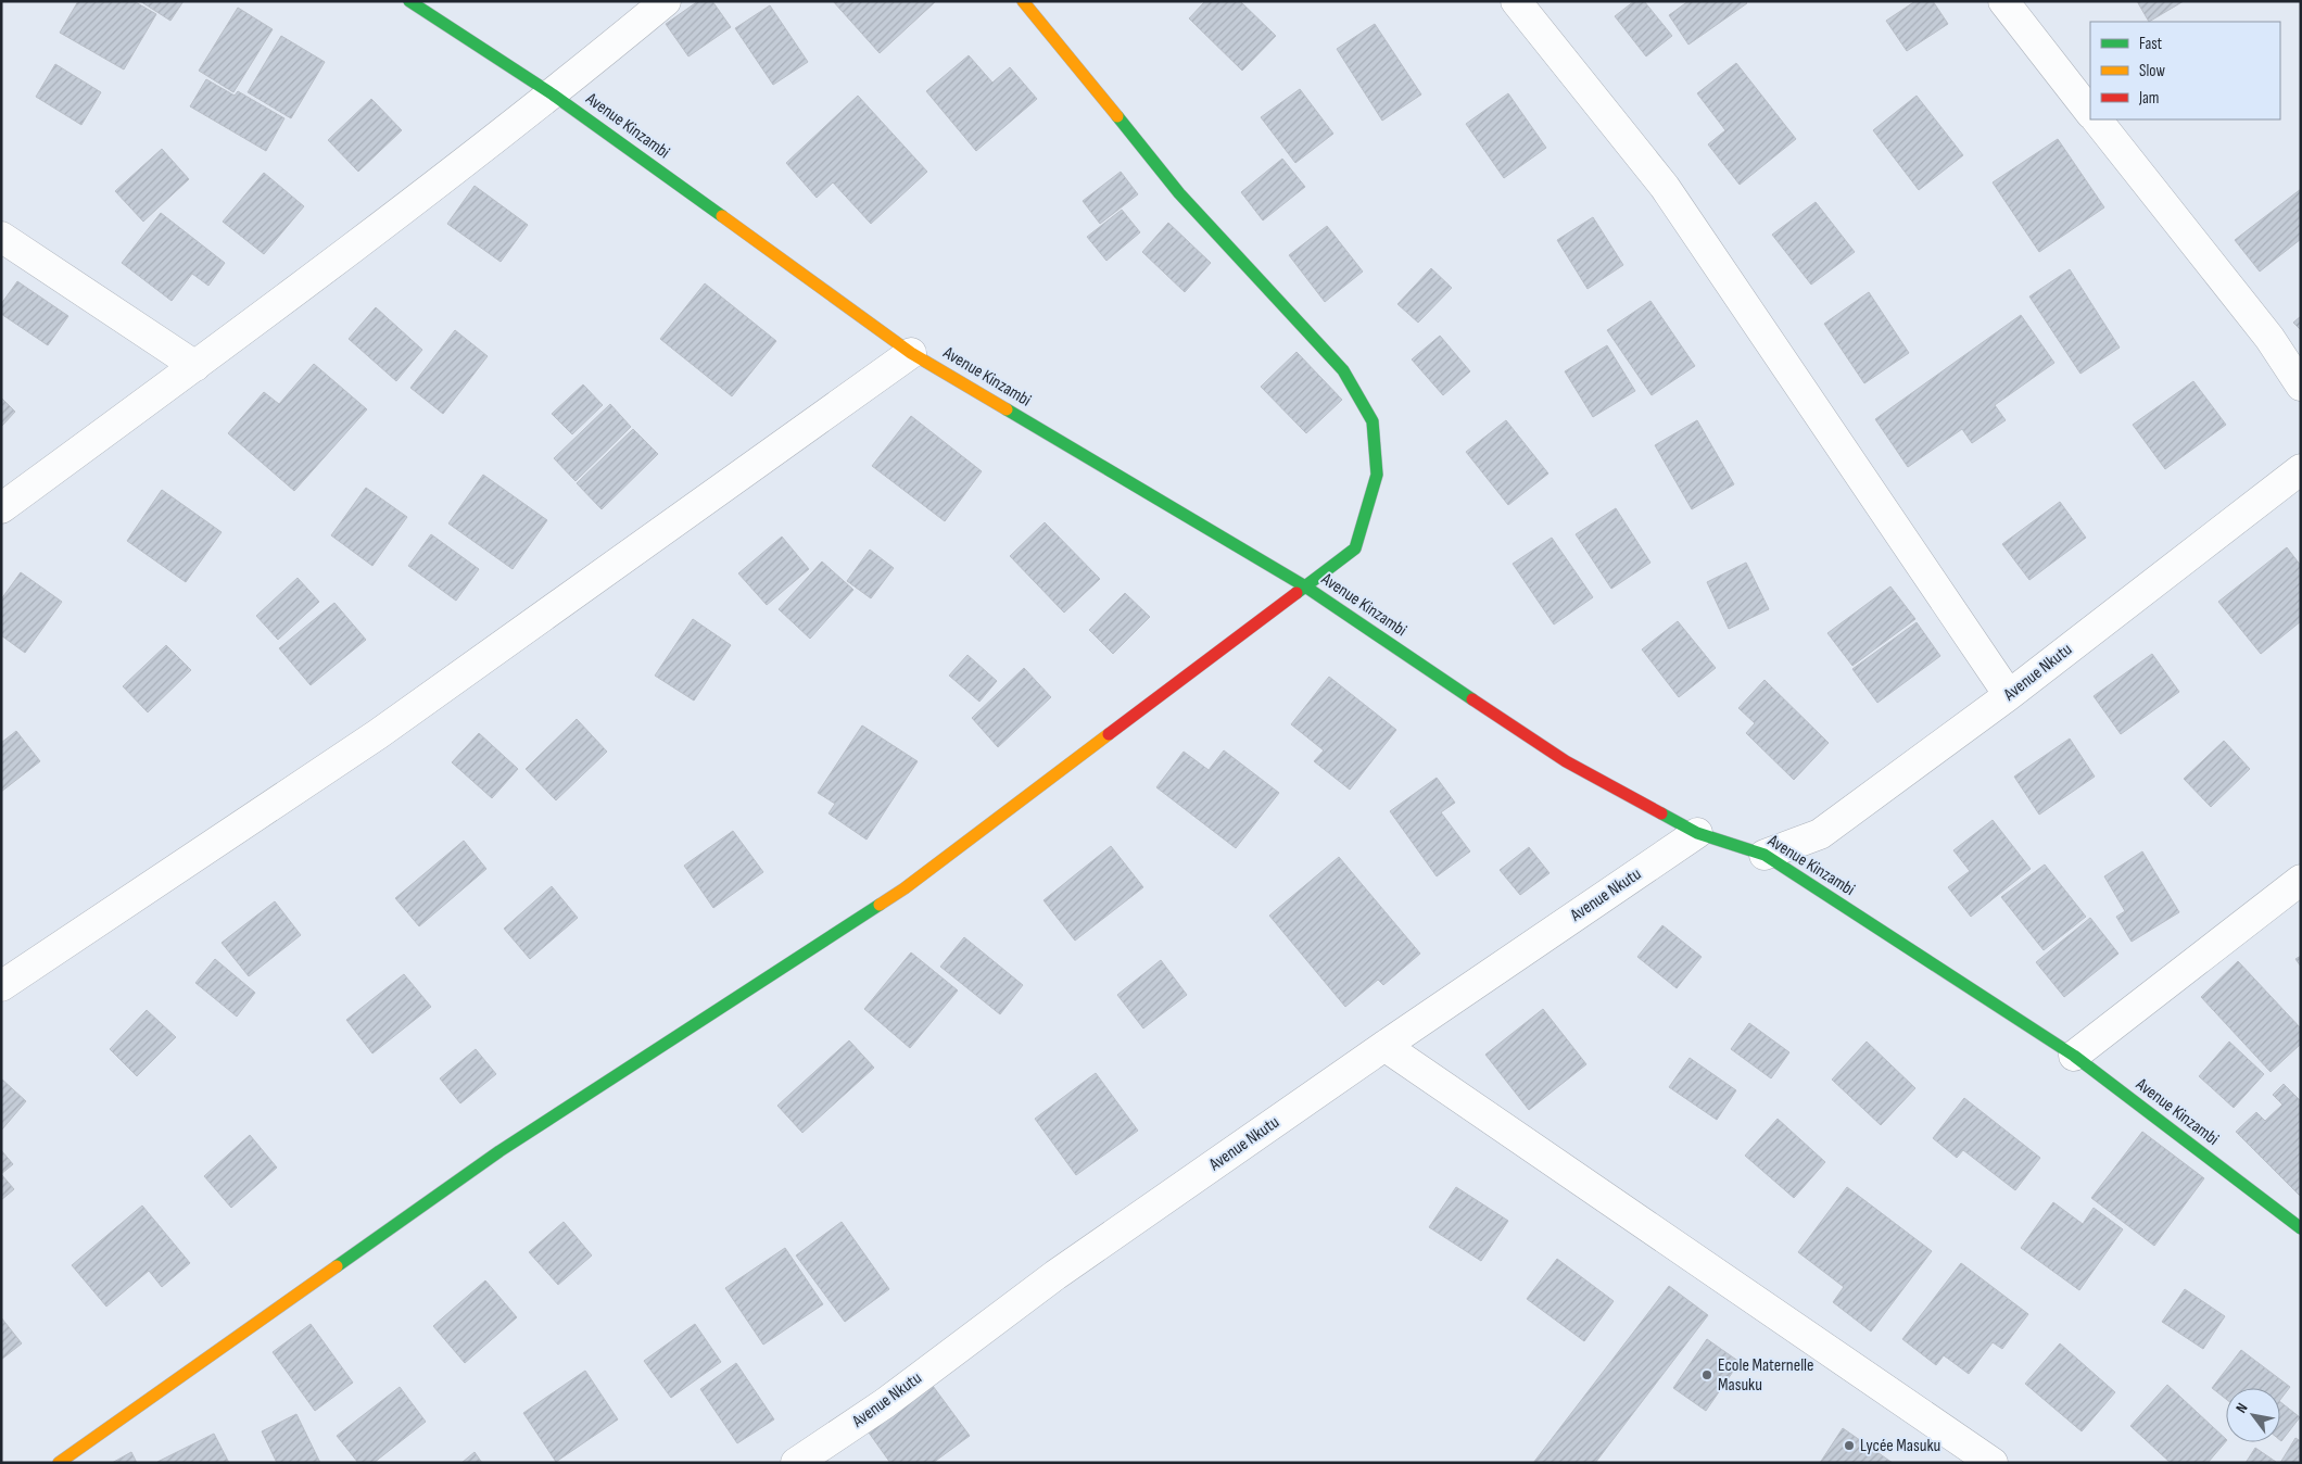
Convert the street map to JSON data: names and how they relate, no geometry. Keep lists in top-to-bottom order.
{
  "streets": {
    "street": ["Avenue Kinzambi", "Avenue Nkutu"]
  },
  "crossings": [
    ["Avenue Kinzambi", "Avenue Nkutu"]
  ],
  "places": ["Ecole Maternelle Masuku", "Lycée Masuku"],
  "legend": ["Fast", "Slow", "Jam"],
  "north": "top left"
}
